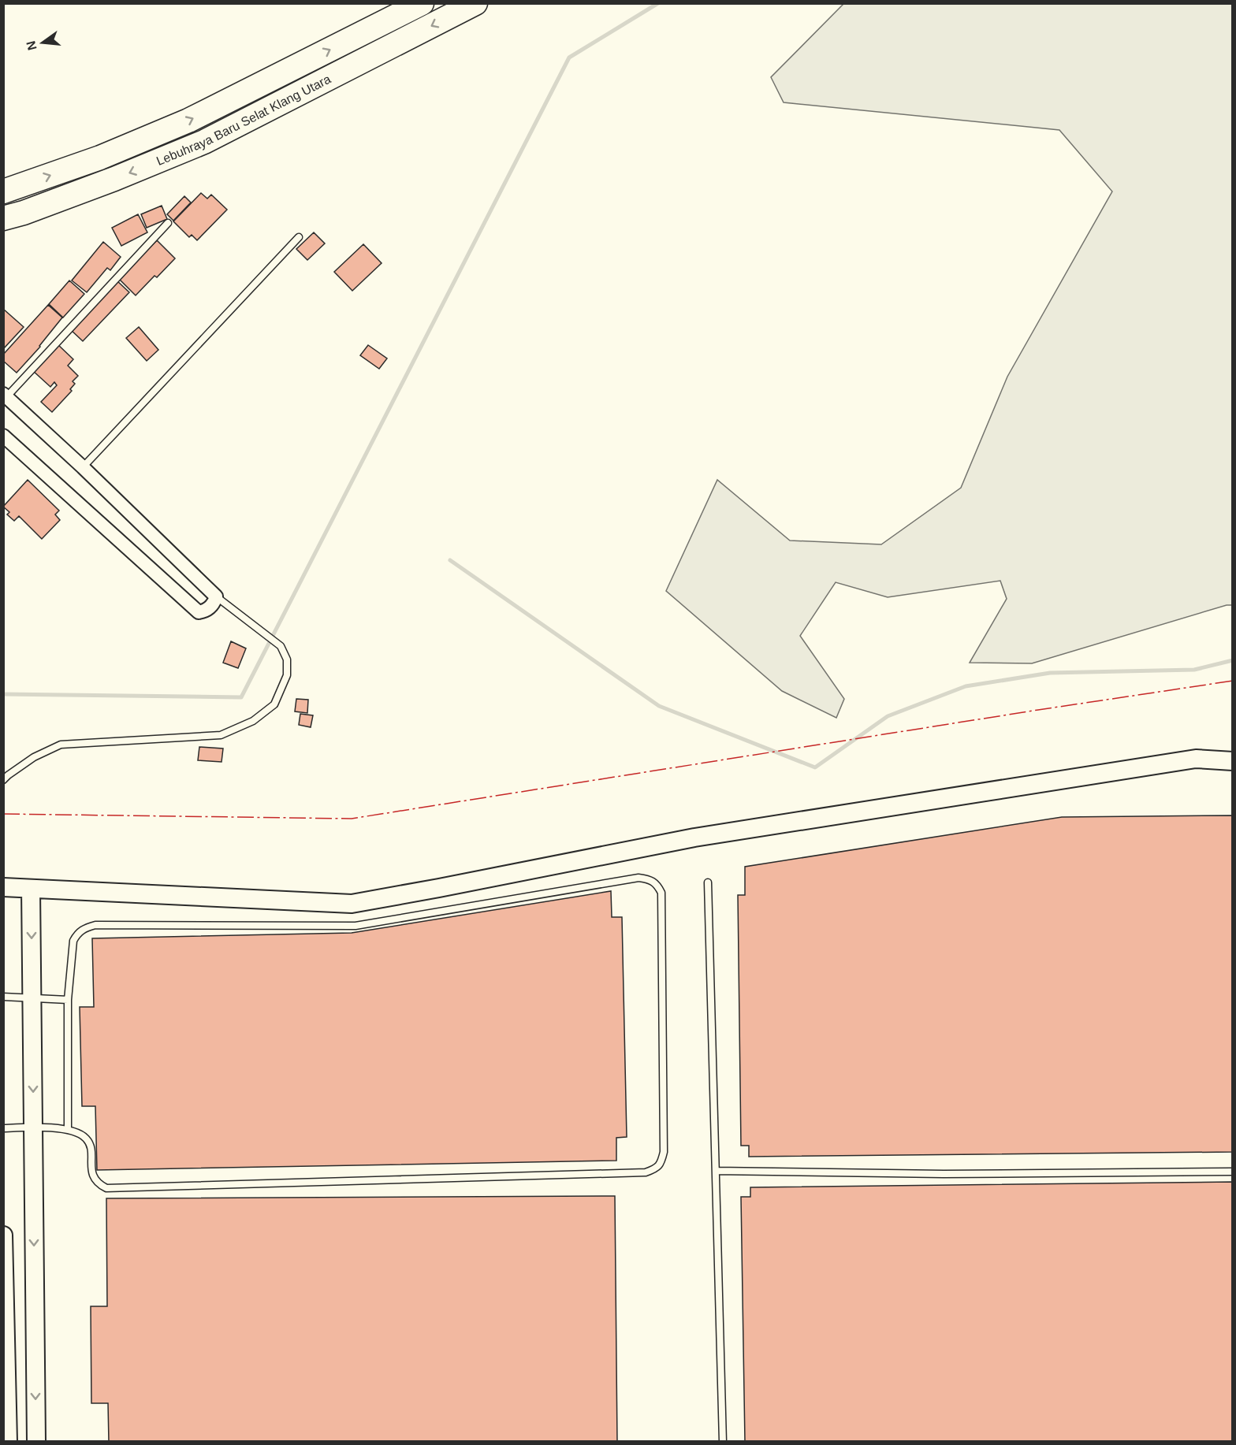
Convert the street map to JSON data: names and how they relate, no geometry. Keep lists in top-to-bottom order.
{
  "streets": {
    "highway": ["Lebuhraya Baru Selat Klang Utara"]
  },
  "north": "left"
}
